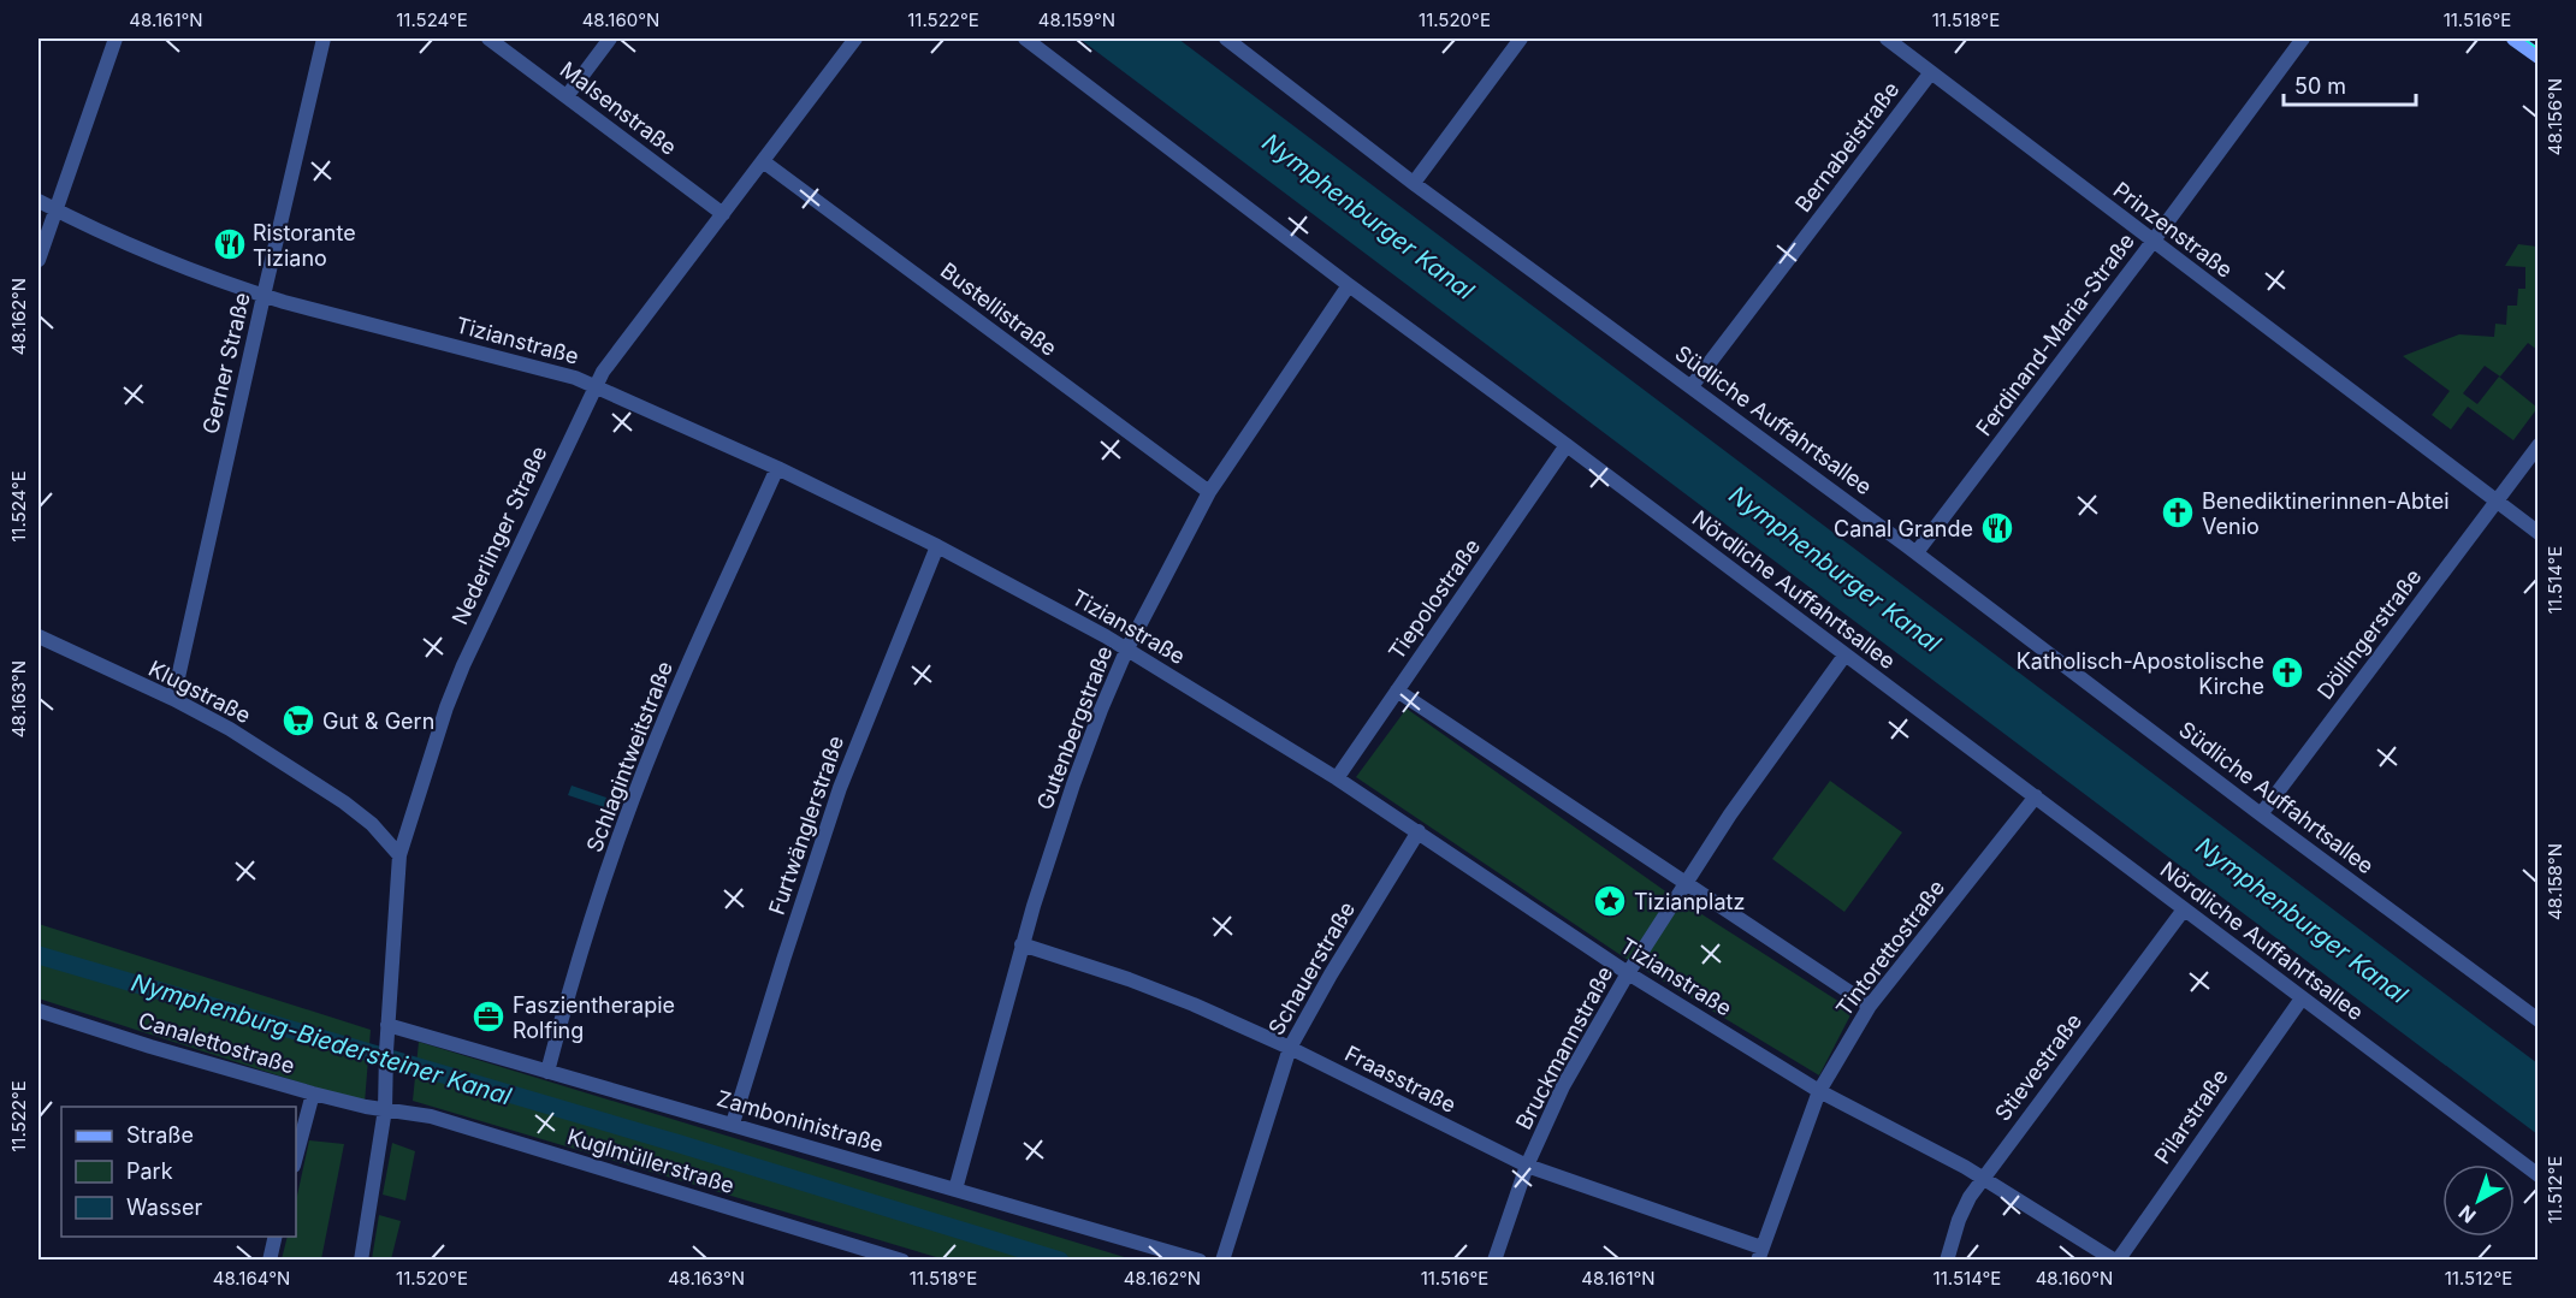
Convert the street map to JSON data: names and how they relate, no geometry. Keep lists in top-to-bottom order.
{
  "streets": {
    "street": [
      "Malsenstraße",
      "Bernabeistraße",
      "Prinzenstraße",
      "Bustellistraße",
      "Ferdinand-Maria-Straße",
      "Tizianstraße",
      "Gerner Straße",
      "Südliche Auffahrtsallee",
      "Nederlinger Straße",
      "Nördliche Auffahrtsallee",
      "Tiepolostraße",
      "Döllingerstraße",
      "Klugstraße",
      "Gutenbergstraße",
      "Schlagintweitstraße",
      "Furtwänglerstraße",
      "Tintorettostraße",
      "Schauerstraße",
      "Canalettostraße",
      "Bruckmannstraße",
      "Stievestraße",
      "Fraasstraße",
      "Pilarstraße",
      "Zamboninistraße",
      "Kuglmüllerstraße"
    ]
  },
  "crossings": [
    ["Malsenstraße", "Nederlinger Straße"],
    ["Bernabeistraße", "Prinzenstraße"],
    ["Bernabeistraße", "Südliche Auffahrtsallee"],
    ["Prinzenstraße", "Ferdinand-Maria-Straße"],
    ["Prinzenstraße", "Döllingerstraße"],
    ["Bustellistraße", "Nederlinger Straße"],
    ["Bustellistraße", "Gutenbergstraße"],
    ["Ferdinand-Maria-Straße", "Südliche Auffahrtsallee"],
    ["Tizianstraße", "Gerner Straße"],
    ["Tizianstraße", "Nederlinger Straße"],
    ["Tizianstraße", "Tiepolostraße"],
    ["Tizianstraße", "Gutenbergstraße"],
    ["Tizianstraße", "Schlagintweitstraße"],
    ["Tizianstraße", "Furtwänglerstraße"],
    ["Tizianstraße", "Tintorettostraße"],
    ["Tizianstraße", "Schauerstraße"],
    ["Tizianstraße", "Bruckmannstraße"],
    ["Tizianstraße", "Stievestraße"],
    ["Tizianstraße", "Pilarstraße"],
    ["Gerner Straße", "Klugstraße"],
    ["Südliche Auffahrtsallee", "Döllingerstraße"],
    ["Nederlinger Straße", "Klugstraße"],
    ["Nederlinger Straße", "Canalettostraße"],
    ["Nederlinger Straße", "Zamboninistraße"],
    ["Nederlinger Straße", "Kuglmüllerstraße"],
    ["Nördliche Auffahrtsallee", "Tiepolostraße"],
    ["Nördliche Auffahrtsallee", "Gutenbergstraße"],
    ["Nördliche Auffahrtsallee", "Tintorettostraße"],
    ["Nördliche Auffahrtsallee", "Bruckmannstraße"],
    ["Nördliche Auffahrtsallee", "Stievestraße"],
    ["Nördliche Auffahrtsallee", "Pilarstraße"],
    ["Gutenbergstraße", "Fraasstraße"],
    ["Gutenbergstraße", "Zamboninistraße"],
    ["Schlagintweitstraße", "Zamboninistraße"],
    ["Furtwänglerstraße", "Zamboninistraße"],
    ["Tintorettostraße", "Fraasstraße"],
    ["Schauerstraße", "Fraasstraße"],
    ["Canalettostraße", "Kuglmüllerstraße"],
    ["Bruckmannstraße", "Fraasstraße"]
  ],
  "water": ["Nymphenburger Kanal", "Nymphenburg-Biedersteiner Kanal"],
  "places": {
    "restaurant": ["Ristorante Tiziano", "Canal Grande"],
    "church": ["Benediktinerinnen-Abtei Venio", "Katholisch-Apostolische Kirche"],
    "supermarket": ["Gut & Gern"],
    "place": ["Tizianplatz"],
    "office": ["Faszientherapie Rolfing"]
  },
  "legend": ["Straße", "Park", "Wasser"],
  "scale_bar": "50 m",
  "north": "bottom left",
  "coordinates": [
    "48.161°N",
    "11.524°E",
    "48.160°N",
    "11.522°E",
    "48.159°N",
    "11.520°E",
    "11.518°E",
    "11.516°E",
    "48.156°N",
    "48.162°N",
    "11.514°E",
    "48.163°N",
    "48.158°N",
    "11.512°E",
    "48.164°N"
  ]
}
